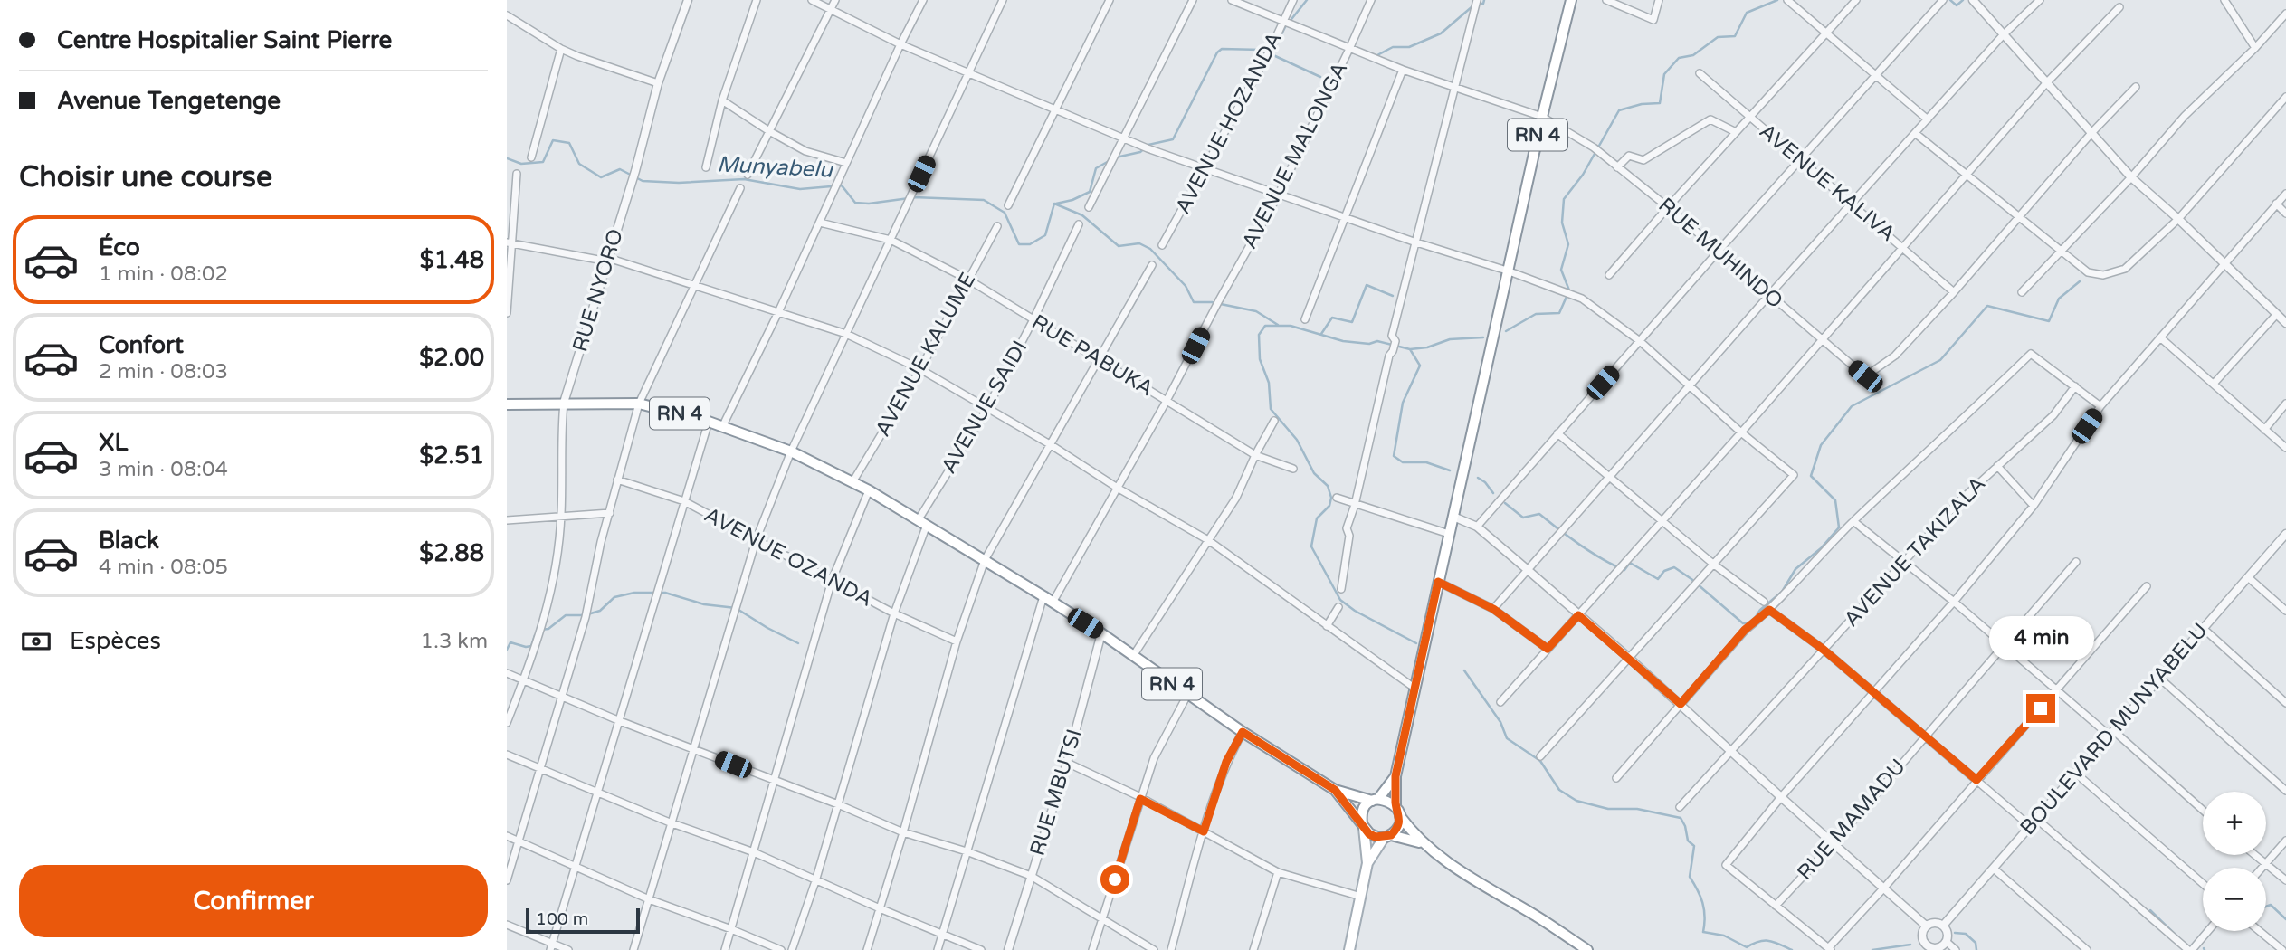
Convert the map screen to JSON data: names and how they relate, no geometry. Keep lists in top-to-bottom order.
{
  "streets": {
    "main road": ["RN 4"],
    "street": [
      "AVENUE HOZANDA",
      "AVENUE MALONGA",
      "AVENUE KALIVA",
      "RUE MUHINDO",
      "RUE NYORO",
      "AVENUE KALUME",
      "RUE PABUKA",
      "AVENUE SAIDI",
      "AVENUE TAKIZALA",
      "AVENUE OZANDA",
      "BOULEVARD MUNYABELU",
      "RUE MBUTSI",
      "RUE MAMADU"
    ]
  },
  "crossings": [
    ["AVENUE HOZANDA", "RUE MUHINDO"],
    ["RN 4", "AVENUE MALONGA"],
    ["RN 4", "RUE MUHINDO"],
    ["RN 4", "RUE NYORO"],
    ["RN 4", "AVENUE KALUME"],
    ["RN 4", "AVENUE SAIDI"],
    ["RN 4", "RUE MBUTSI"],
    ["AVENUE MALONGA", "RUE MUHINDO"],
    ["AVENUE MALONGA", "RUE PABUKA"],
    ["AVENUE KALIVA", "RUE MUHINDO"],
    ["AVENUE KALUME", "RUE PABUKA"],
    ["RUE PABUKA", "AVENUE SAIDI"],
    ["AVENUE SAIDI", "AVENUE OZANDA"]
  ],
  "water": ["Munyabelu"],
  "scale_bar": "100 m",
  "page": {
    "banner": ["Centre Hospitalier Saint Pierre", "Avenue Tengetenge"],
    "heading": "Choisir une course",
    "list": [
      {
        "name": "Éco",
        "note": "1 min · 08:02",
        "value": "$1.48"
      },
      {
        "name": "Confort",
        "note": "2 min · 08:03",
        "value": "$2.00"
      },
      {
        "name": "XL",
        "note": "3 min · 08:04",
        "value": "$2.51"
      },
      {
        "name": "Black",
        "note": "4 min · 08:05",
        "value": "$2.88"
      }
    ],
    "pay": ["Espèces", "1.3 km"],
    "bubble": "4 min",
    "map_buttons": ["+", "−"],
    "buttons": "Confirmer",
    "scale": "100 m"
  }
}
